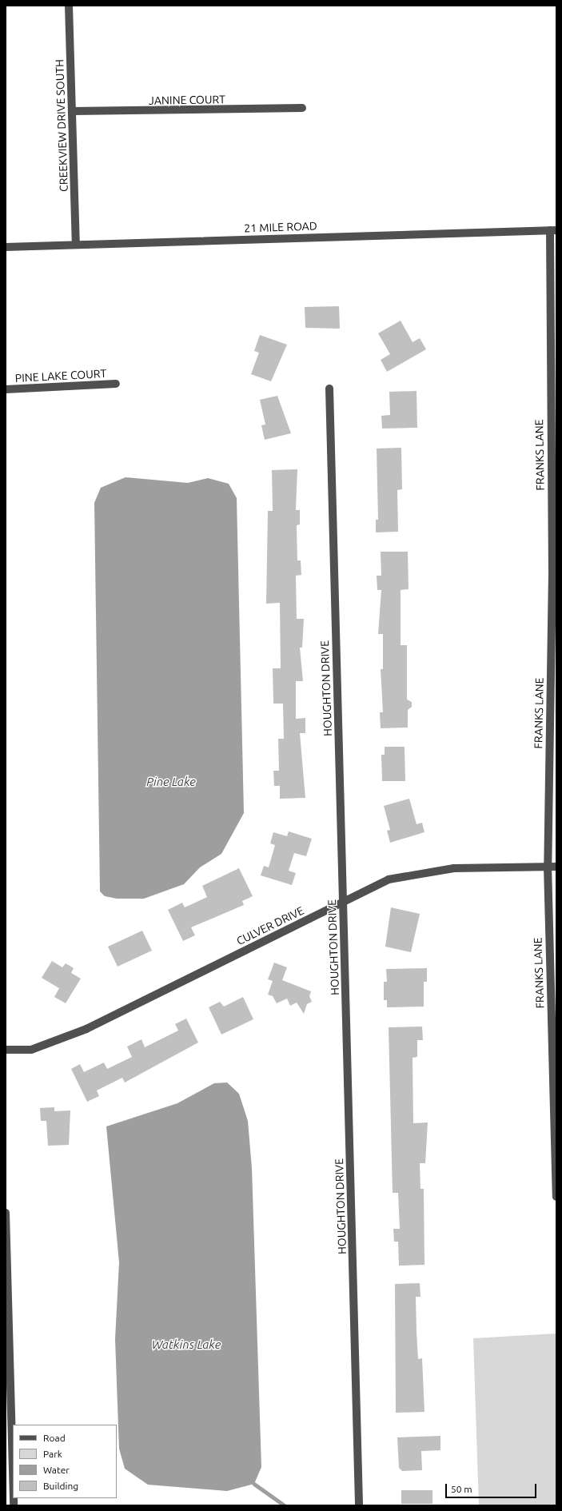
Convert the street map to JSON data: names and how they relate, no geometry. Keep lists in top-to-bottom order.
{
  "streets": {
    "street": [
      "JANINE COURT",
      "CREEKVIEW DRIVE SOUTH",
      "21 MILE ROAD",
      "PINE LAKE COURT",
      "FRANKS LANE",
      "HOUGHTON DRIVE",
      "CULVER DRIVE"
    ]
  },
  "crossings": [
    ["JANINE COURT", "CREEKVIEW DRIVE SOUTH"],
    ["CREEKVIEW DRIVE SOUTH", "21 MILE ROAD"],
    ["21 MILE ROAD", "FRANKS LANE"],
    ["FRANKS LANE", "CULVER DRIVE"],
    ["HOUGHTON DRIVE", "CULVER DRIVE"]
  ],
  "water": ["Pine Lake", "Watkins Lake"],
  "legend": [
    "Road",
    "Park",
    "Water",
    "Building"
  ],
  "scale_bar": "50 m"
}
